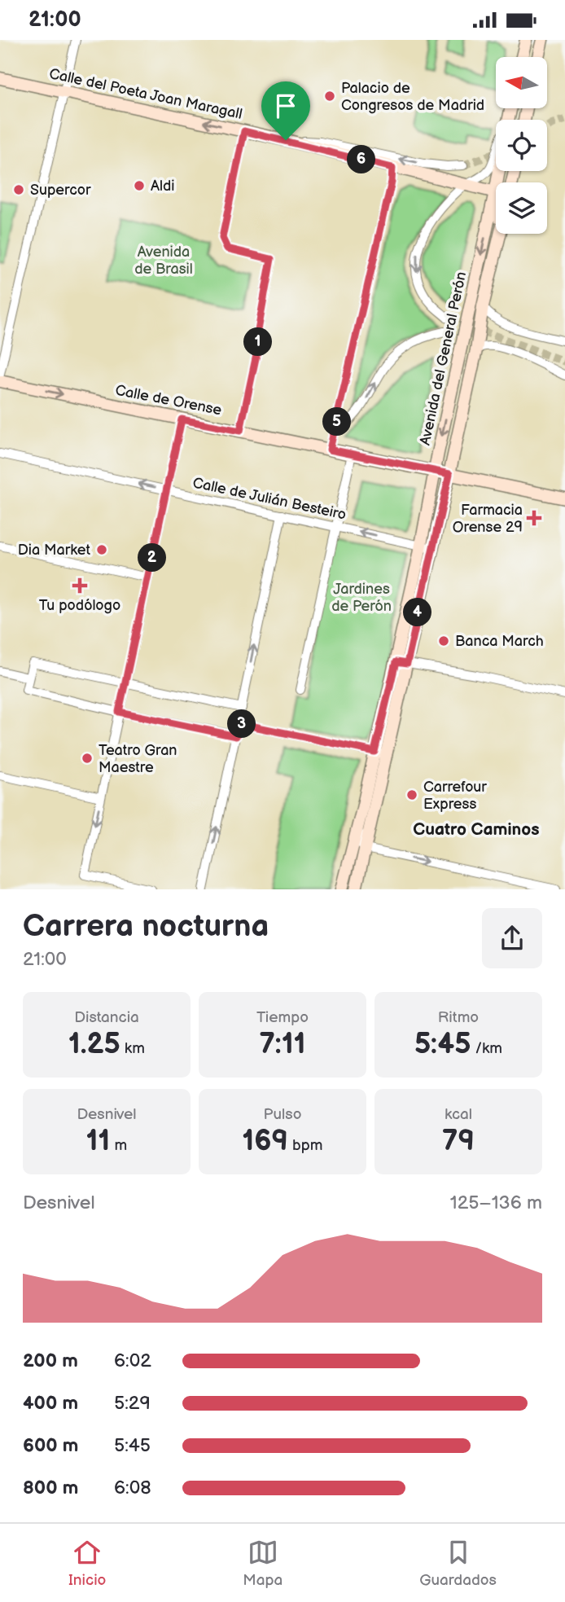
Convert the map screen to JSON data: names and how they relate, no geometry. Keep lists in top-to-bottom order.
{
  "streets": {
    "main road": ["Calle del Poeta Joan Maragall", "Avenida del General Perón", "Calle de Orense"],
    "street": ["Calle de Julián Besteiro"]
  },
  "crossings": [
    ["Calle del Poeta Joan Maragall", "Avenida del General Perón"],
    ["Avenida del General Perón", "Calle de Orense"],
    ["Avenida del General Perón", "Calle de Julián Besteiro"]
  ],
  "one_way": ["Calle de Julián Besteiro"],
  "districts": ["Cuatro Caminos"],
  "parks": ["Avenida de Brasil", "Jardines de Perón"],
  "places": {
    "other": [
      "Palacio de Congresos de Madrid",
      "Aldi",
      "Supercor",
      "Dia Market",
      "Banca March",
      "Teatro Gran Maestre",
      "Carrefour Express"
    ],
    "health": ["Farmacia Orense 29", "Tu podólogo"]
  },
  "north": "left",
  "page": {
    "status": "21:00",
    "pins": [
      "6",
      "1",
      "5",
      "2",
      "4",
      "3"
    ],
    "heading": ["Carrera nocturna", "21:00"],
    "stats": [
      ["Distancia", "1.25 km"],
      ["Tiempo", "7:11"],
      ["Ritmo", "5:45 /km"],
      ["Desnivel", "11 m"],
      ["Pulso", "169 bpm"],
      ["kcal", "79"]
    ],
    "chart": ["Desnivel", "125–136 m"],
    "list": [
      {
        "name": "200 m",
        "note": "6:02"
      },
      {
        "name": "400 m",
        "note": "5:29"
      },
      {
        "name": "600 m",
        "note": "5:45"
      },
      {
        "name": "800 m",
        "note": "6:08"
      }
    ],
    "tabs": ["Inicio", "Mapa", "Guardados"]
  }
}
